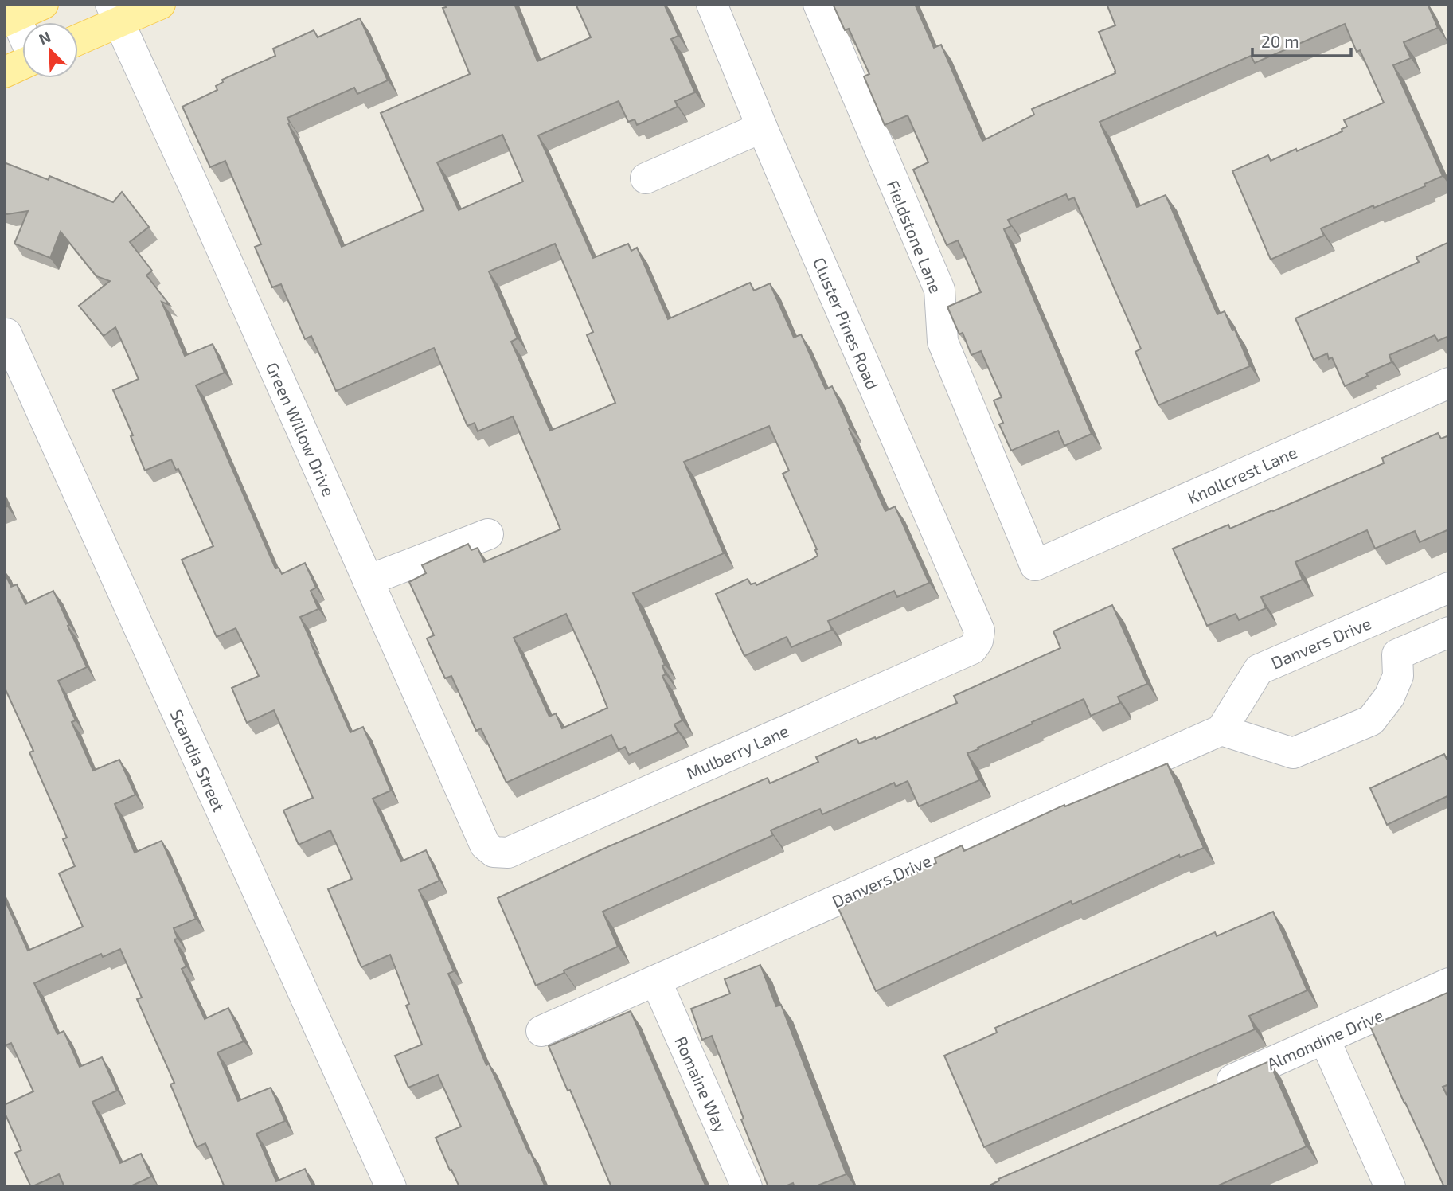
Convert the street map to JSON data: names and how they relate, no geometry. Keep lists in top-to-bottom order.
{
  "streets": {
    "street": [
      "Fieldstone Lane",
      "Cluster Pines Road",
      "Green Willow Drive",
      "Knollcrest Lane",
      "Danvers Drive",
      "Mulberry Lane",
      "Scandia Street",
      "Almondine Drive",
      "Romaine Way"
    ]
  },
  "crossings": [
    ["Fieldstone Lane", "Knollcrest Lane"],
    ["Cluster Pines Road", "Mulberry Lane"],
    ["Green Willow Drive", "Mulberry Lane"],
    ["Danvers Drive", "Romaine Way"]
  ],
  "scale_bar": "20 m",
  "north": "top left"
}
